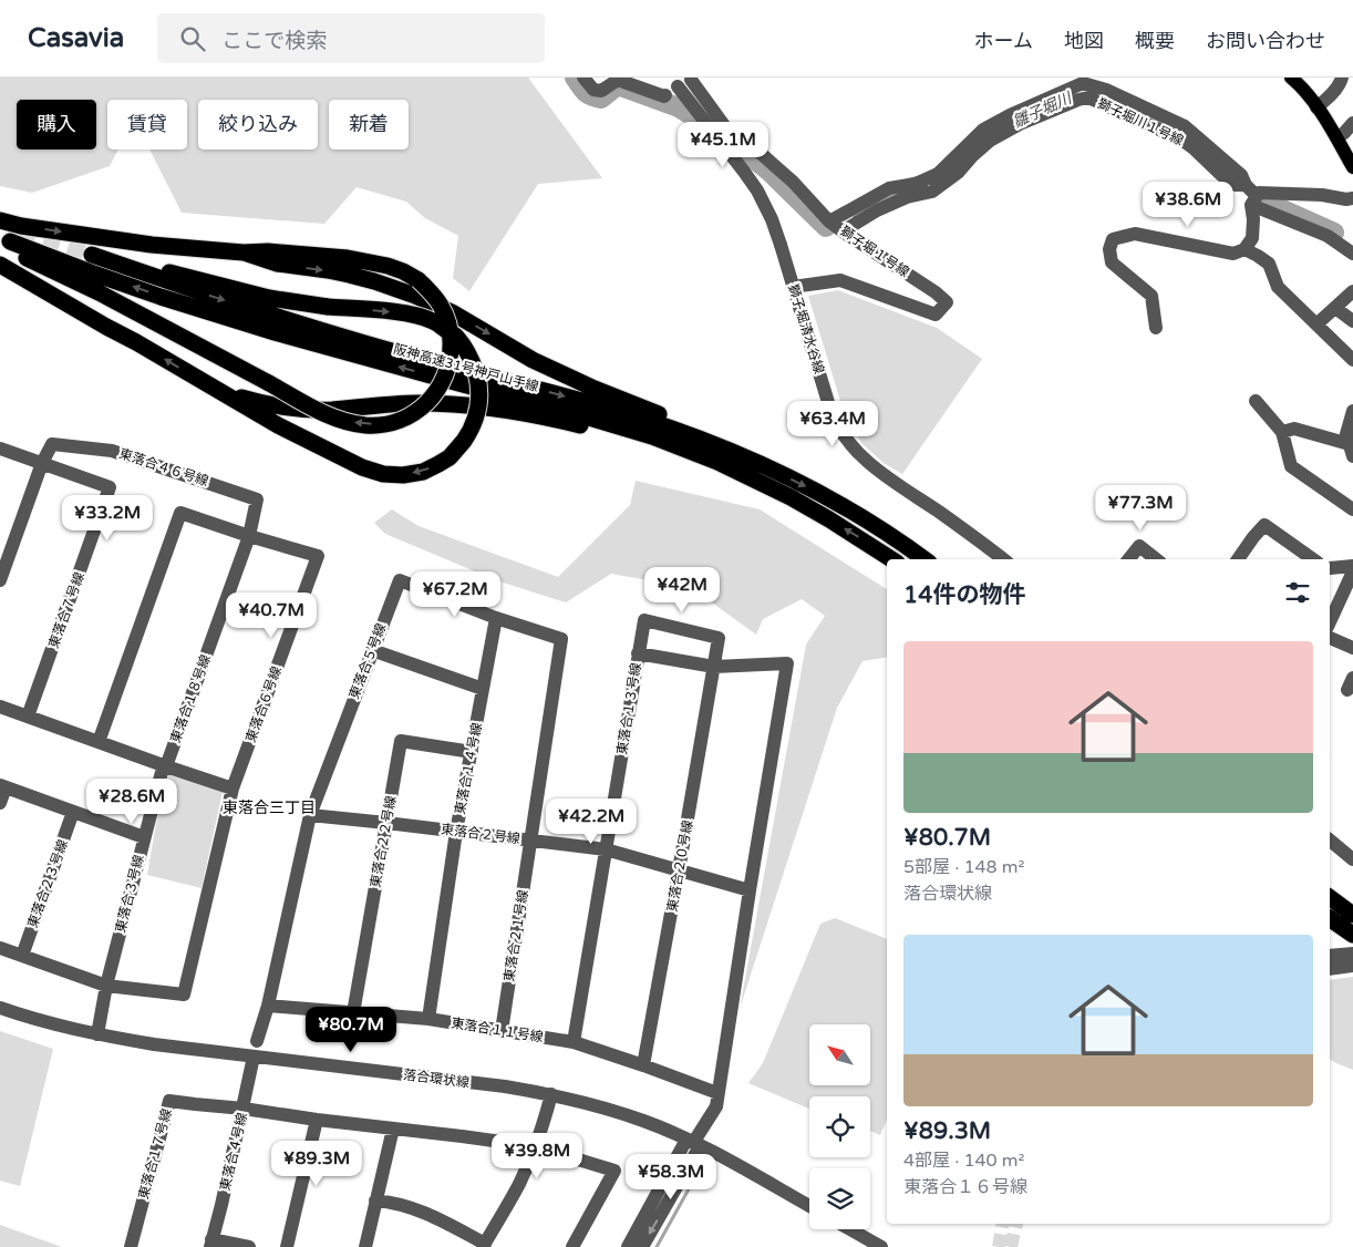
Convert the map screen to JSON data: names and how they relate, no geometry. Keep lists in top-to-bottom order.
{
  "streets": {
    "highway": ["阪神高速31号神戸山手線"],
    "street": [
      "獅子堀川１号線",
      "獅子堀１号線",
      "獅子堀清水谷線",
      "東落合４６号線",
      "東落合７号線",
      "東落合５号線",
      "東落合１８号線",
      "東落合６号線",
      "東落合１３号線",
      "東落合１４号線",
      "東落合２号線",
      "東落合２２号線",
      "東落合２０号線",
      "東落合２３号線",
      "東落合３号線",
      "東落合２１号線",
      "東落合１１号線",
      "落合環状線",
      "東落合４号線",
      "東落合１７号線"
    ]
  },
  "crossings": [
    ["獅子堀川１号線", "獅子堀１号線"],
    ["獅子堀１号線", "獅子堀清水谷線"],
    ["東落合４６号線", "東落合７号線"],
    ["東落合４６号線", "東落合１８号線"],
    ["東落合４６号線", "東落合６号線"],
    ["東落合５号線", "東落合１４号線"],
    ["東落合５号線", "東落合２号線"],
    ["東落合５号線", "東落合２１号線"],
    ["東落合１８号線", "東落合６号線"],
    ["東落合１８号線", "東落合３号線"],
    ["東落合６号線", "東落合３号線"],
    ["東落合１３号線", "東落合２号線"],
    ["東落合１３号線", "東落合２０号線"],
    ["東落合１３号線", "東落合１１号線"],
    ["東落合１４号線", "東落合２号線"],
    ["東落合１４号線", "東落合２２号線"],
    ["東落合１４号線", "東落合１１号線"],
    ["東落合２号線", "東落合２２号線"],
    ["東落合２号線", "東落合２０号線"],
    ["東落合２号線", "東落合２１号線"],
    ["東落合２２号線", "東落合１１号線"],
    ["東落合２０号線", "東落合１１号線"],
    ["東落合３号線", "落合環状線"],
    ["東落合２１号線", "東落合１１号線"],
    ["落合環状線", "東落合４号線"],
    ["東落合４号線", "東落合１７号線"]
  ],
  "districts": ["東落合三丁目"],
  "water": ["雛子堀川"],
  "north": "top left",
  "page": {
    "header": "Casavia",
    "search": "ここで検索",
    "nav": [
      "ホーム",
      "地図",
      "概要",
      "お問い合わせ"
    ],
    "chip": [
      "購入",
      "賃貸",
      "絞り込み",
      "新着"
    ],
    "price": [
      "¥45.1M",
      "¥38.6M",
      "¥63.4M",
      "¥77.3M",
      "¥33.2M",
      "¥42M",
      "¥67.2M",
      "¥40.7M",
      "¥28.6M",
      "¥42.2M",
      "¥80.7M",
      "¥39.8M",
      "¥89.3M",
      "¥58.3M"
    ],
    "heading": "14件の物件",
    "list": [
      {
        "name": "¥80.7M",
        "note": "5部屋 · 148 m² · 落合環状線"
      },
      {
        "name": "¥89.3M",
        "note": "4部屋 · 140 m² · 東落合１６号線"
      }
    ]
  }
}
